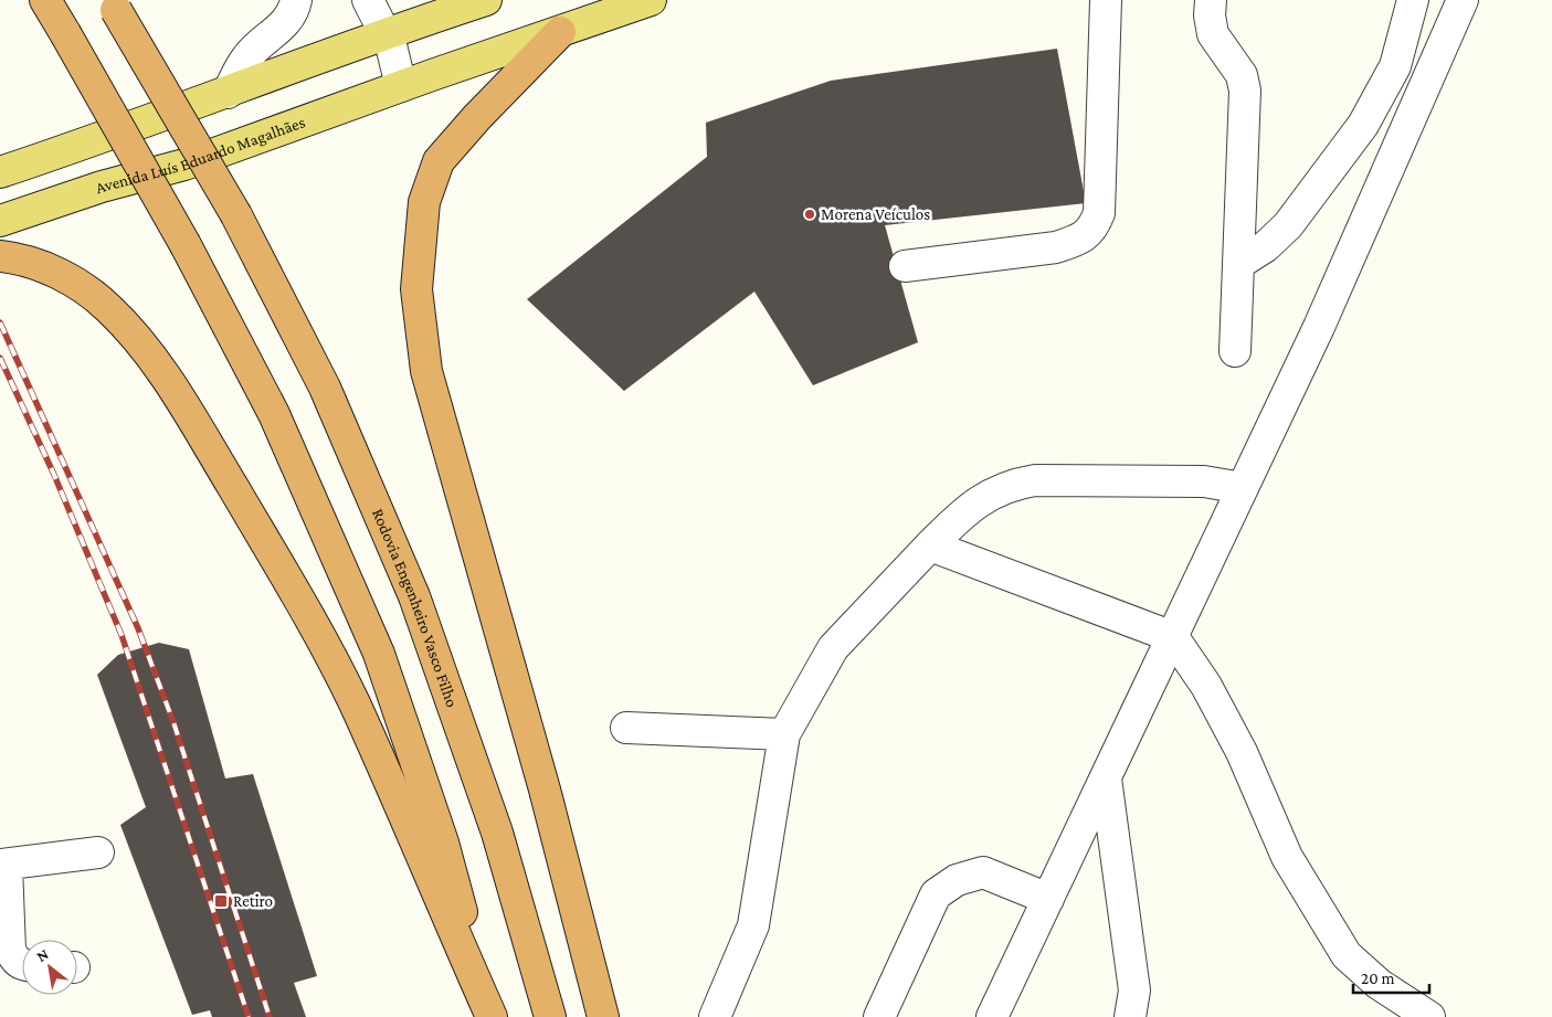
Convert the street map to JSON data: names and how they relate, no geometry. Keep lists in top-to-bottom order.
{
  "streets": {
    "highway": ["Rodovia Engenheiro Vasco Filho"],
    "main road": ["Avenida Luís Eduardo Magalhães"]
  },
  "places": {
    "other": ["Morena Veículos"],
    "transit": ["Retiro"]
  },
  "scale_bar": "20 m",
  "north": "top left"
}
